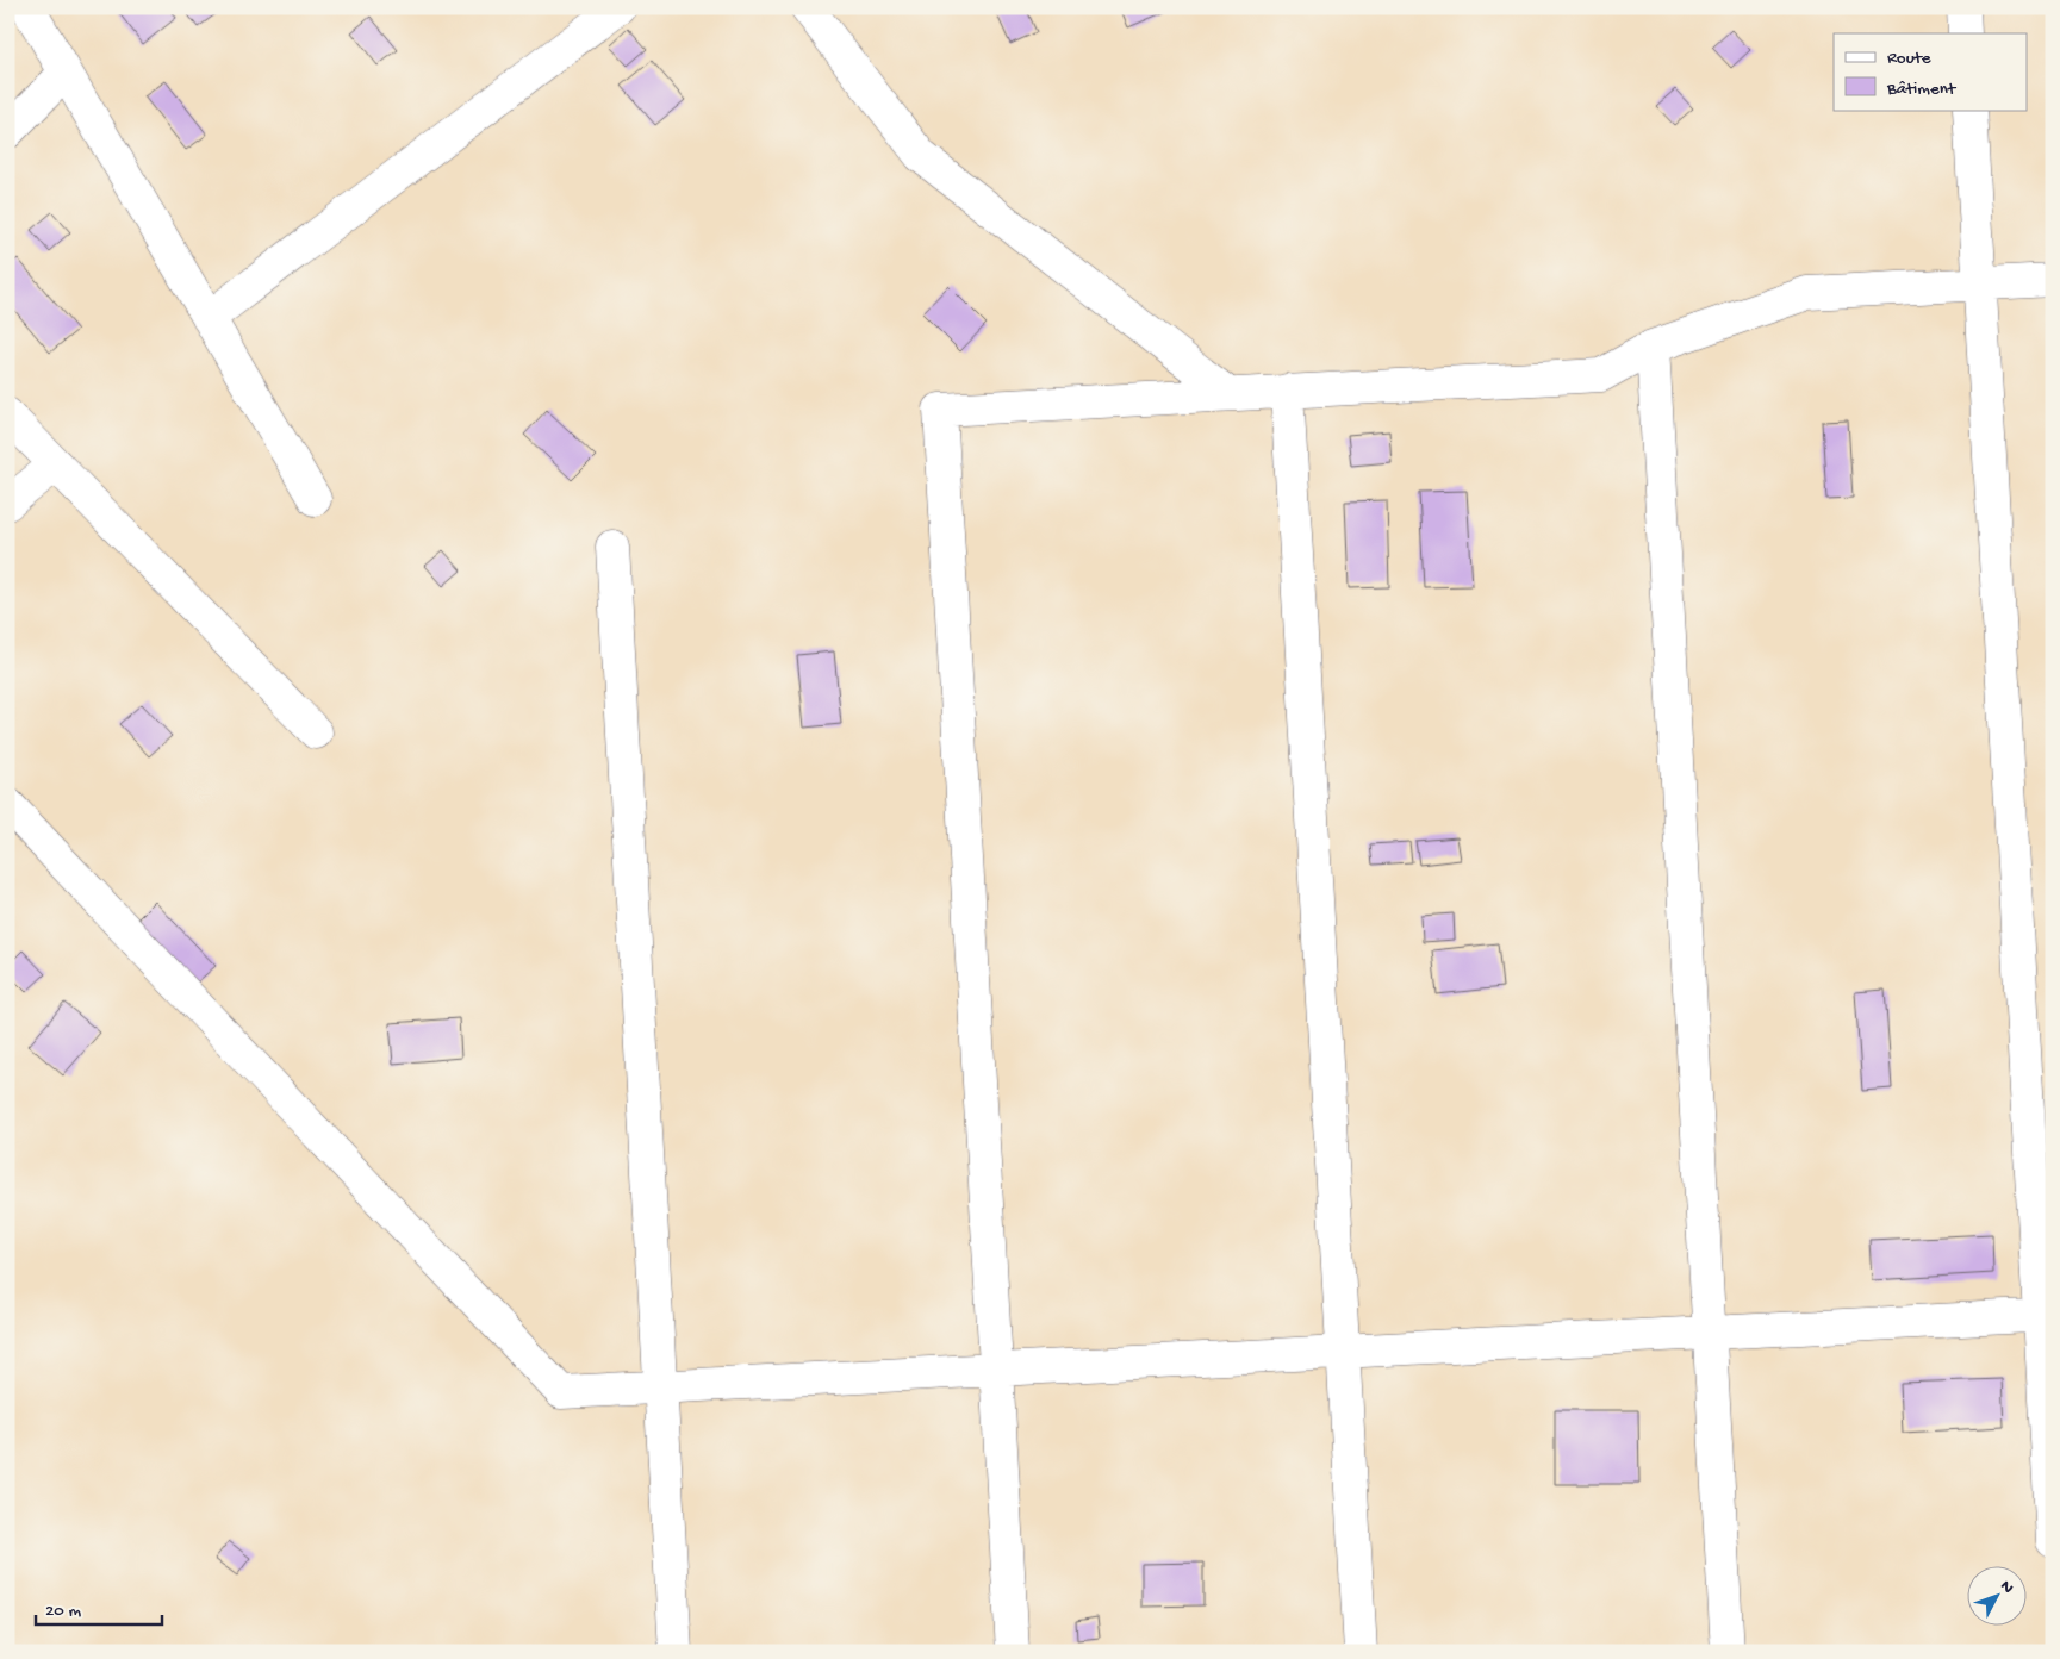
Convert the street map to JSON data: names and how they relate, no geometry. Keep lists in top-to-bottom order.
{
  "legend": ["Route", "Bâtiment"],
  "scale_bar": "20 m",
  "north": "top right"
}
